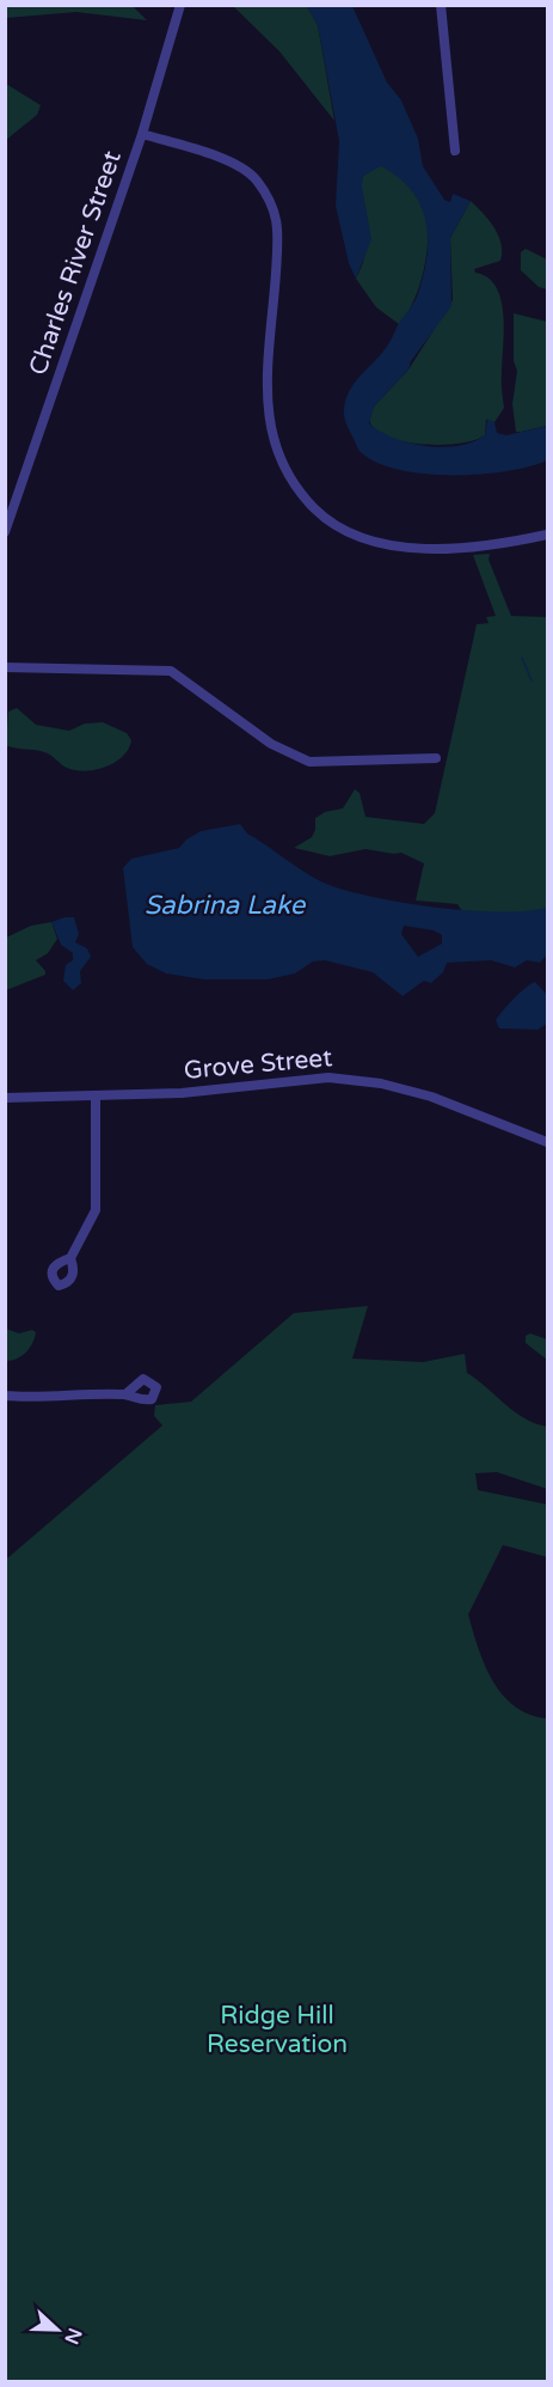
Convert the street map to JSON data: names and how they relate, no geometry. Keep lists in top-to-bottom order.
{
  "streets": {
    "street": ["Charles River Street", "Grove Street"]
  },
  "water": ["Sabrina Lake"],
  "parks": ["Ridge Hill Reservation"],
  "north": "right"
}
